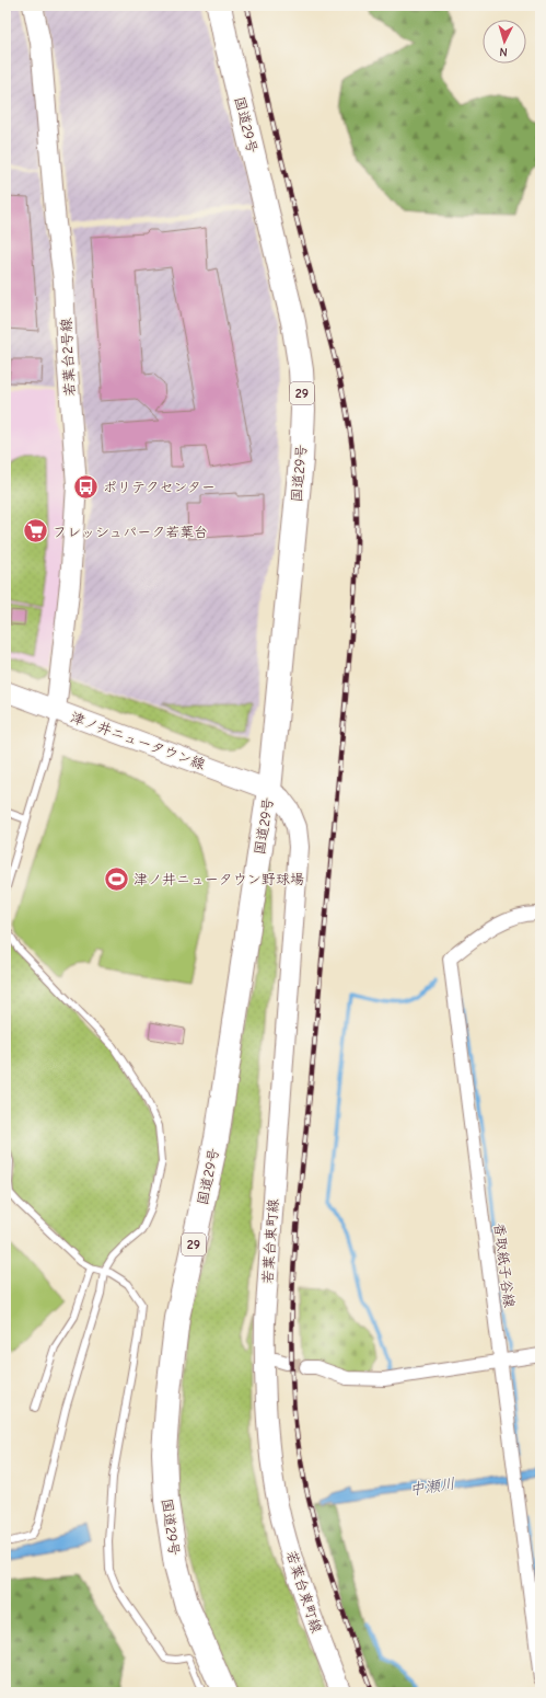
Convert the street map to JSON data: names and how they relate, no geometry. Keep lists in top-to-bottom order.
{
  "streets": {
    "highway": ["国道29号", "29"],
    "street": [
      "若葉台2号線",
      "津ノ井ニュータウン線",
      "若葉台東町線",
      "香取紙子谷線"
    ]
  },
  "crossings": [
    ["国道29号", "津ノ井ニュータウン線"],
    ["国道29号", "若葉台東町線"],
    ["若葉台2号線", "津ノ井ニュータウン線"],
    ["津ノ井ニュータウン線", "若葉台東町線"]
  ],
  "water": ["中瀬川"],
  "places": {
    "bus stop": ["ポリテクセンター"],
    "supermarket": ["フレッシュパーク若葉台"],
    "sports": ["津ノ井ニュータウン野球場"]
  },
  "north": "bottom"
}
